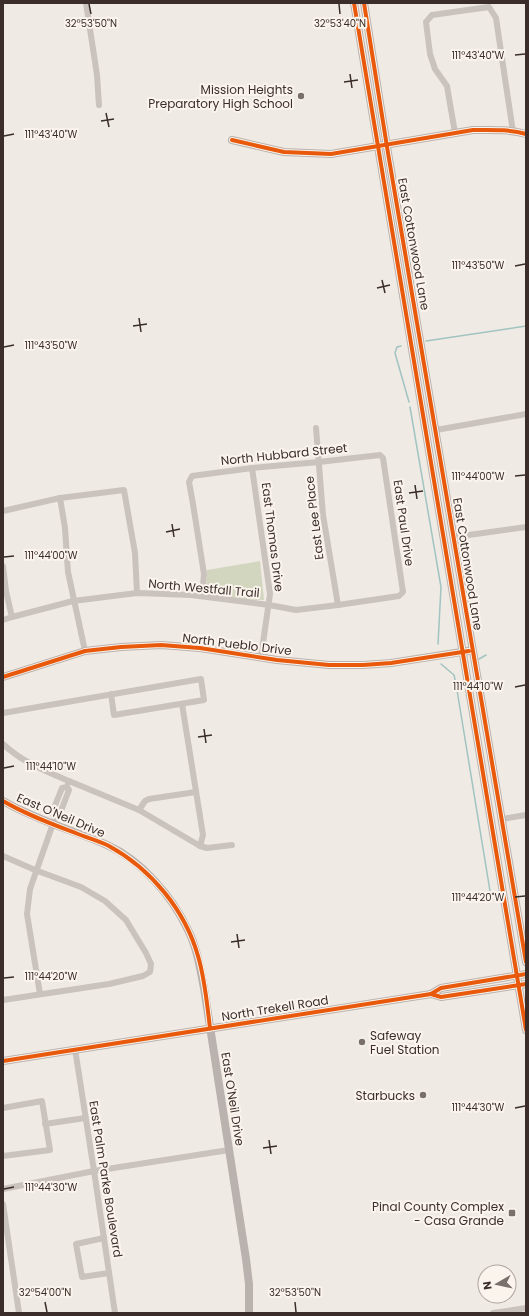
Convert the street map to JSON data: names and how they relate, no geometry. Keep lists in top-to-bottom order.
{
  "streets": {
    "main road": [
      "East Cottonwood Lane",
      "North Pueblo Drive",
      "East O'Neil Drive",
      "North Trekell Road"
    ],
    "street": [
      "North Hubbard Street",
      "East Lee Place",
      "East Paul Drive",
      "East Thomas Drive",
      "North Westfall Trail",
      "East Palm Parke Boulevard"
    ]
  },
  "crossings": [
    ["East Cottonwood Lane", "North Pueblo Drive"],
    ["East Cottonwood Lane", "North Trekell Road"],
    ["North Hubbard Street", "East Lee Place"],
    ["North Hubbard Street", "East Paul Drive"],
    ["North Hubbard Street", "East Thomas Drive"],
    ["North Hubbard Street", "North Westfall Trail"],
    ["East Lee Place", "North Westfall Trail"],
    ["East Paul Drive", "North Westfall Trail"],
    ["East Thomas Drive", "North Westfall Trail"],
    ["East Thomas Drive", "North Pueblo Drive"],
    ["East O'Neil Drive", "North Trekell Road"],
    ["North Trekell Road", "East Palm Parke Boulevard"]
  ],
  "places": {
    "other": ["Mission Heights Preparatory High School", "Safeway Fuel Station", "Starbucks"],
    "transit": ["Pinal County Complex - Casa Grande"]
  },
  "north": "left",
  "coordinates": [
    "32°53'50\"N",
    "32°53'40\"N",
    "111°43'40\"W",
    "111°43'50\"W",
    "111°44'00\"W",
    "111°44'10\"W",
    "111°44'20\"W",
    "111°44'30\"W",
    "32°54'00\"N"
  ]
}
